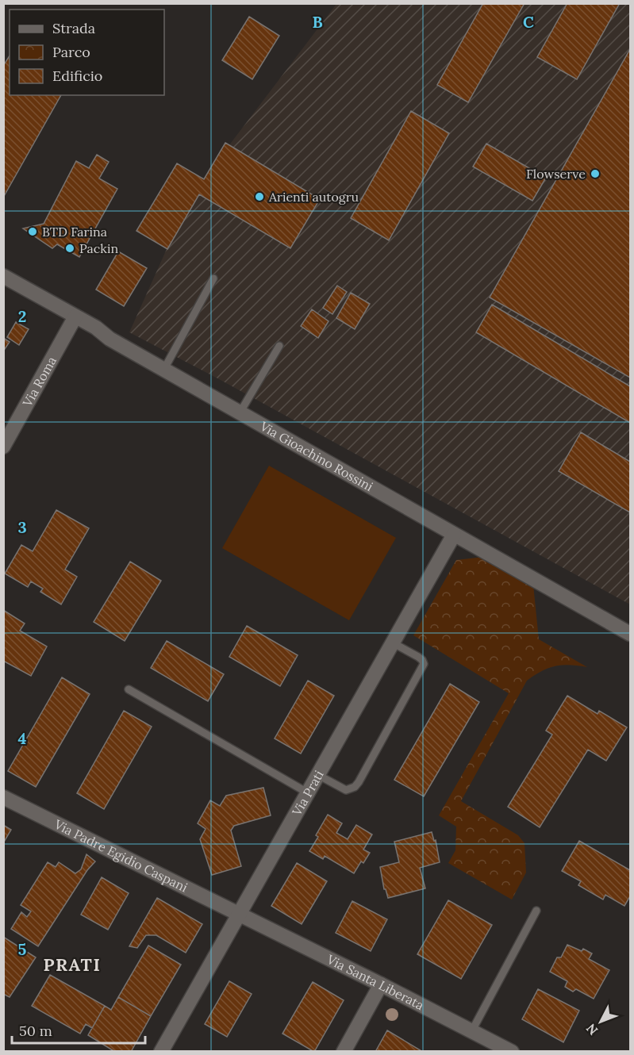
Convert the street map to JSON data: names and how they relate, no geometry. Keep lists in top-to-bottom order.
{
  "streets": {
    "street": [
      "Via Roma",
      "Via Gioachino Rossini",
      "Via Prati",
      "Via Padre Egidio Caspani",
      "Via Santa Liberata"
    ]
  },
  "crossings": [
    ["Via Roma", "Via Gioachino Rossini"],
    ["Via Gioachino Rossini", "Via Prati"],
    ["Via Prati", "Via Padre Egidio Caspani"],
    ["Via Prati", "Via Santa Liberata"],
    ["Via Padre Egidio Caspani", "Via Santa Liberata"]
  ],
  "districts": ["PRATI"],
  "places": [
    "Flowserve",
    "Arienti autogru",
    "BTD Farina",
    "Packin"
  ],
  "legend": ["Strada", "Parco", "Edificio"],
  "scale_bar": "50 m",
  "north": "bottom left",
  "grid": {
    "columns": ["B", "C"],
    "rows": [
      "2",
      "3",
      "4",
      "5"
    ]
  }
}
